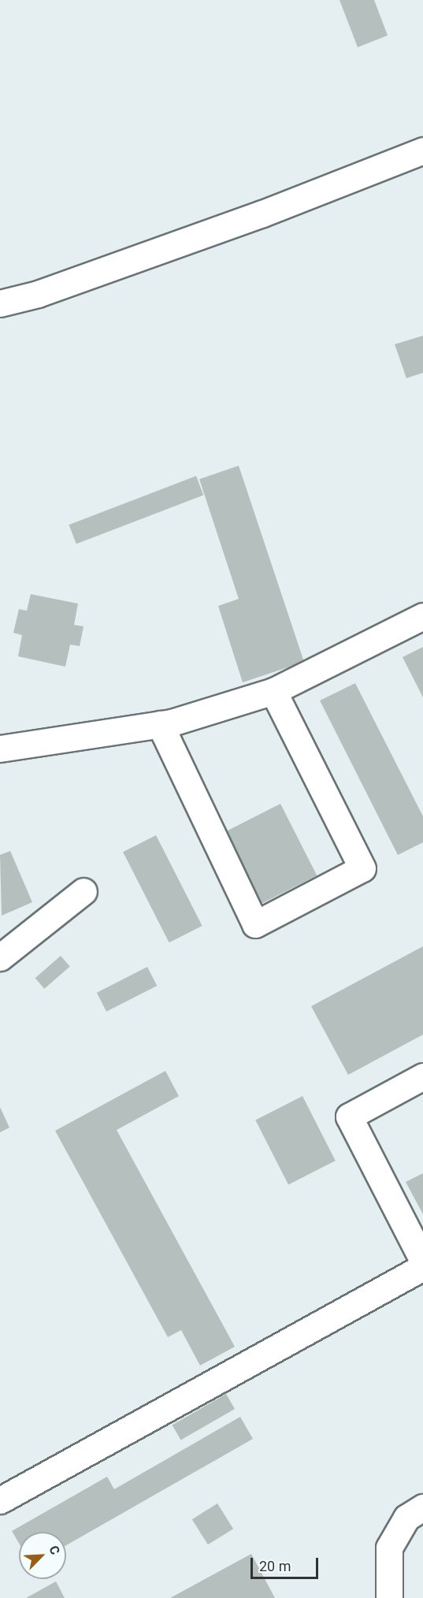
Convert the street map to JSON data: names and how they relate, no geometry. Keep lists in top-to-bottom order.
{
  "scale_bar": "20 m",
  "north": "top right"
}
